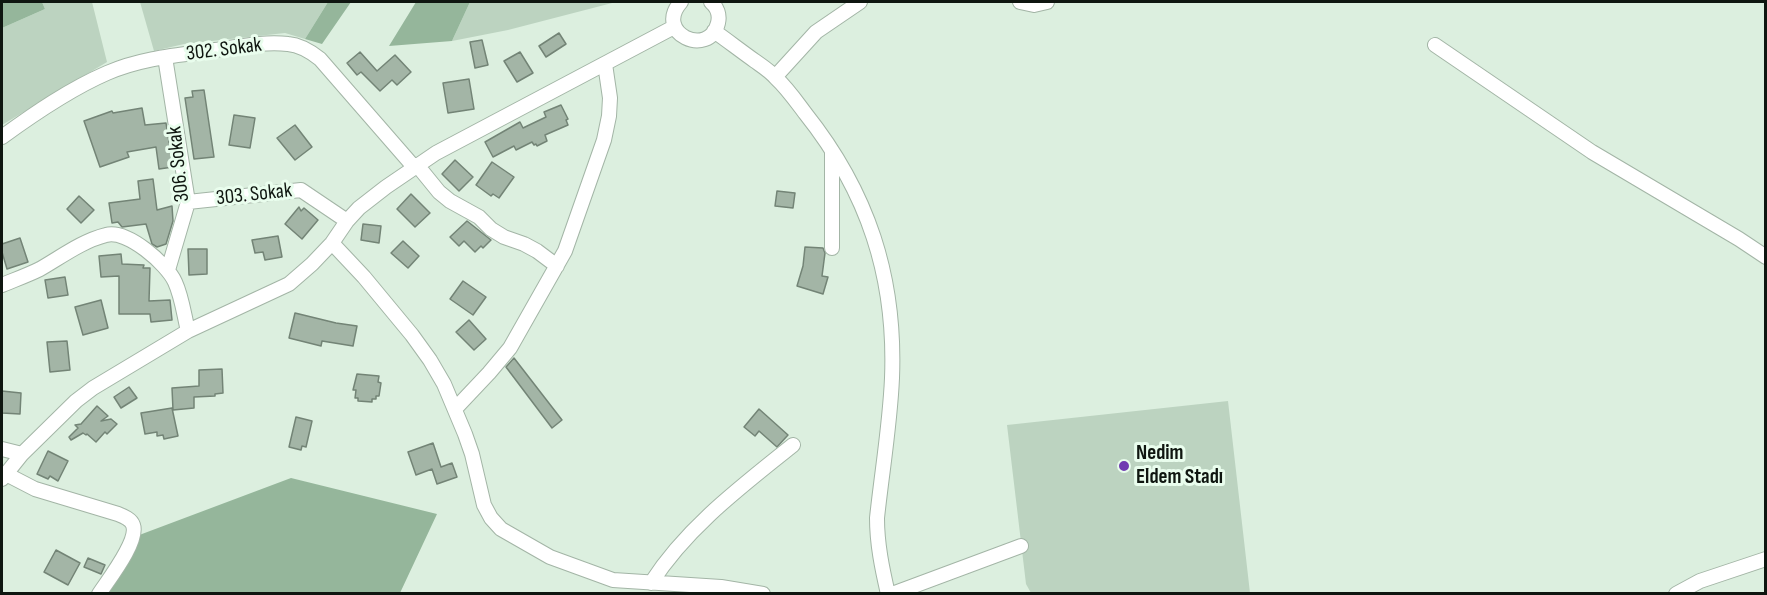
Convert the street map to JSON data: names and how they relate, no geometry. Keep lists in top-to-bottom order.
{
  "streets": {
    "street": ["302. Sokak", "306. Sokak", "303. Sokak"]
  },
  "crossings": [
    ["302. Sokak", "306. Sokak"],
    ["306. Sokak", "303. Sokak"]
  ],
  "places": ["Nedim Eldem Stadı"]
}
